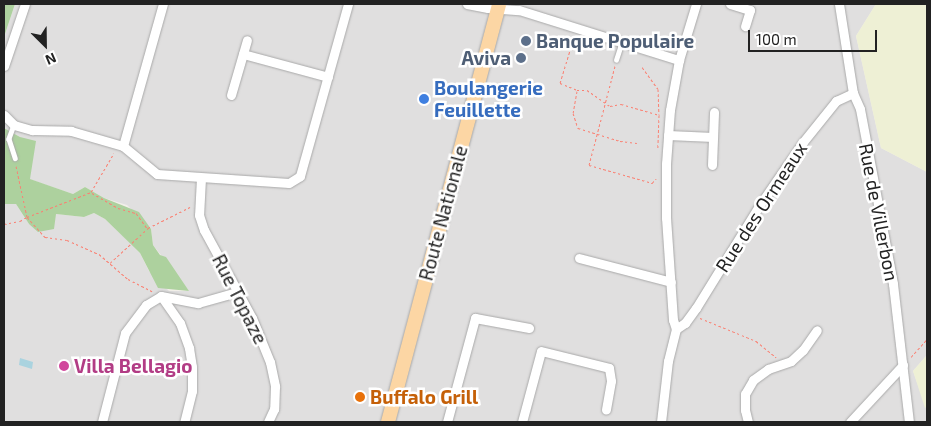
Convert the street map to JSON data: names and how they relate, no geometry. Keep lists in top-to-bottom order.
{
  "streets": {
    "main road": ["Route Nationale"],
    "street": ["Rue des Ormeaux", "Rue de Villerbon", "Rue Topaze"]
  },
  "crossings": [
    ["Rue des Ormeaux", "Rue de Villerbon"]
  ],
  "places": [
    "Banque Populaire",
    "Aviva",
    "Boulangerie Feuillette",
    "Villa Bellagio",
    "Buffalo Grill"
  ],
  "scale_bar": "100 m",
  "north": "bottom right"
}
